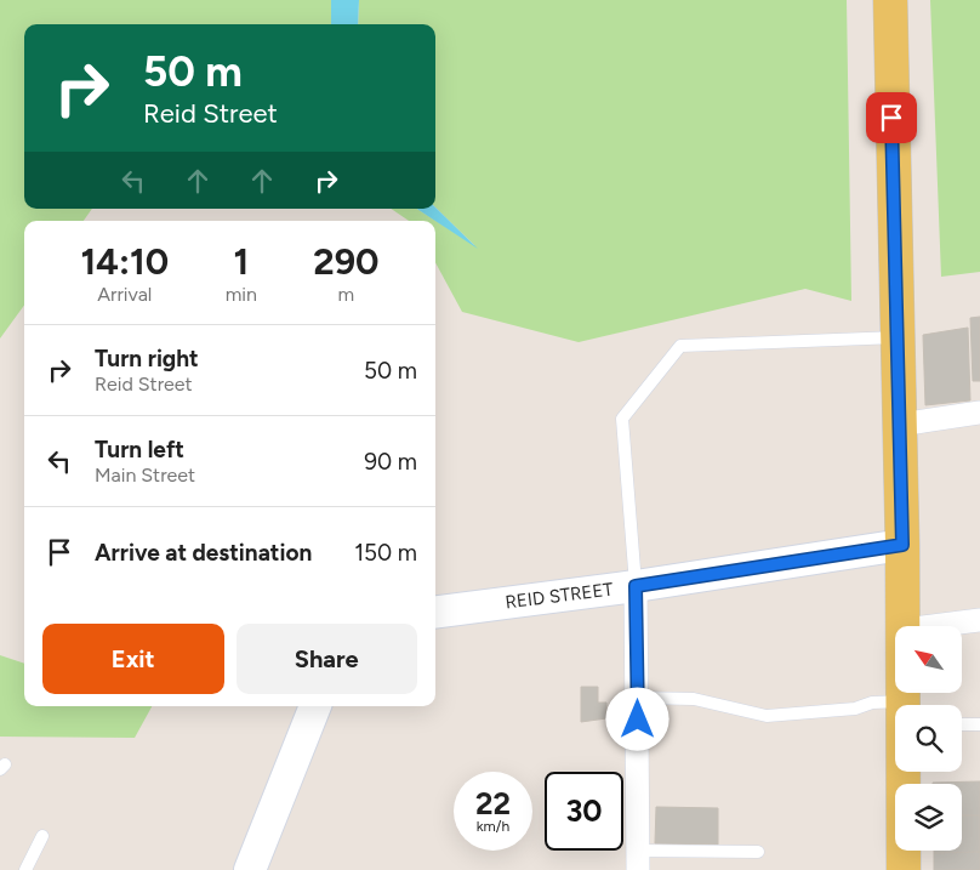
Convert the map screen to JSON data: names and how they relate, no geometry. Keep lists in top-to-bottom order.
{
  "streets": {
    "street": ["REID STREET"]
  },
  "north": "top left",
  "page": {
    "turn": ["50 m", "Reid Street"],
    "eta": [
      "14:10",
      "Arrival",
      "1",
      "min",
      "290",
      "m"
    ],
    "list": [
      {
        "name": "Turn right",
        "note": "Reid Street",
        "value": "50 m"
      },
      {
        "name": "Turn left",
        "note": "Main Street",
        "value": "90 m"
      },
      {
        "name": "Arrive at destination",
        "value": "150 m"
      }
    ],
    "buttons": ["Exit", "Share"],
    "speed": "22 km/h",
    "limit": "30"
  }
}
